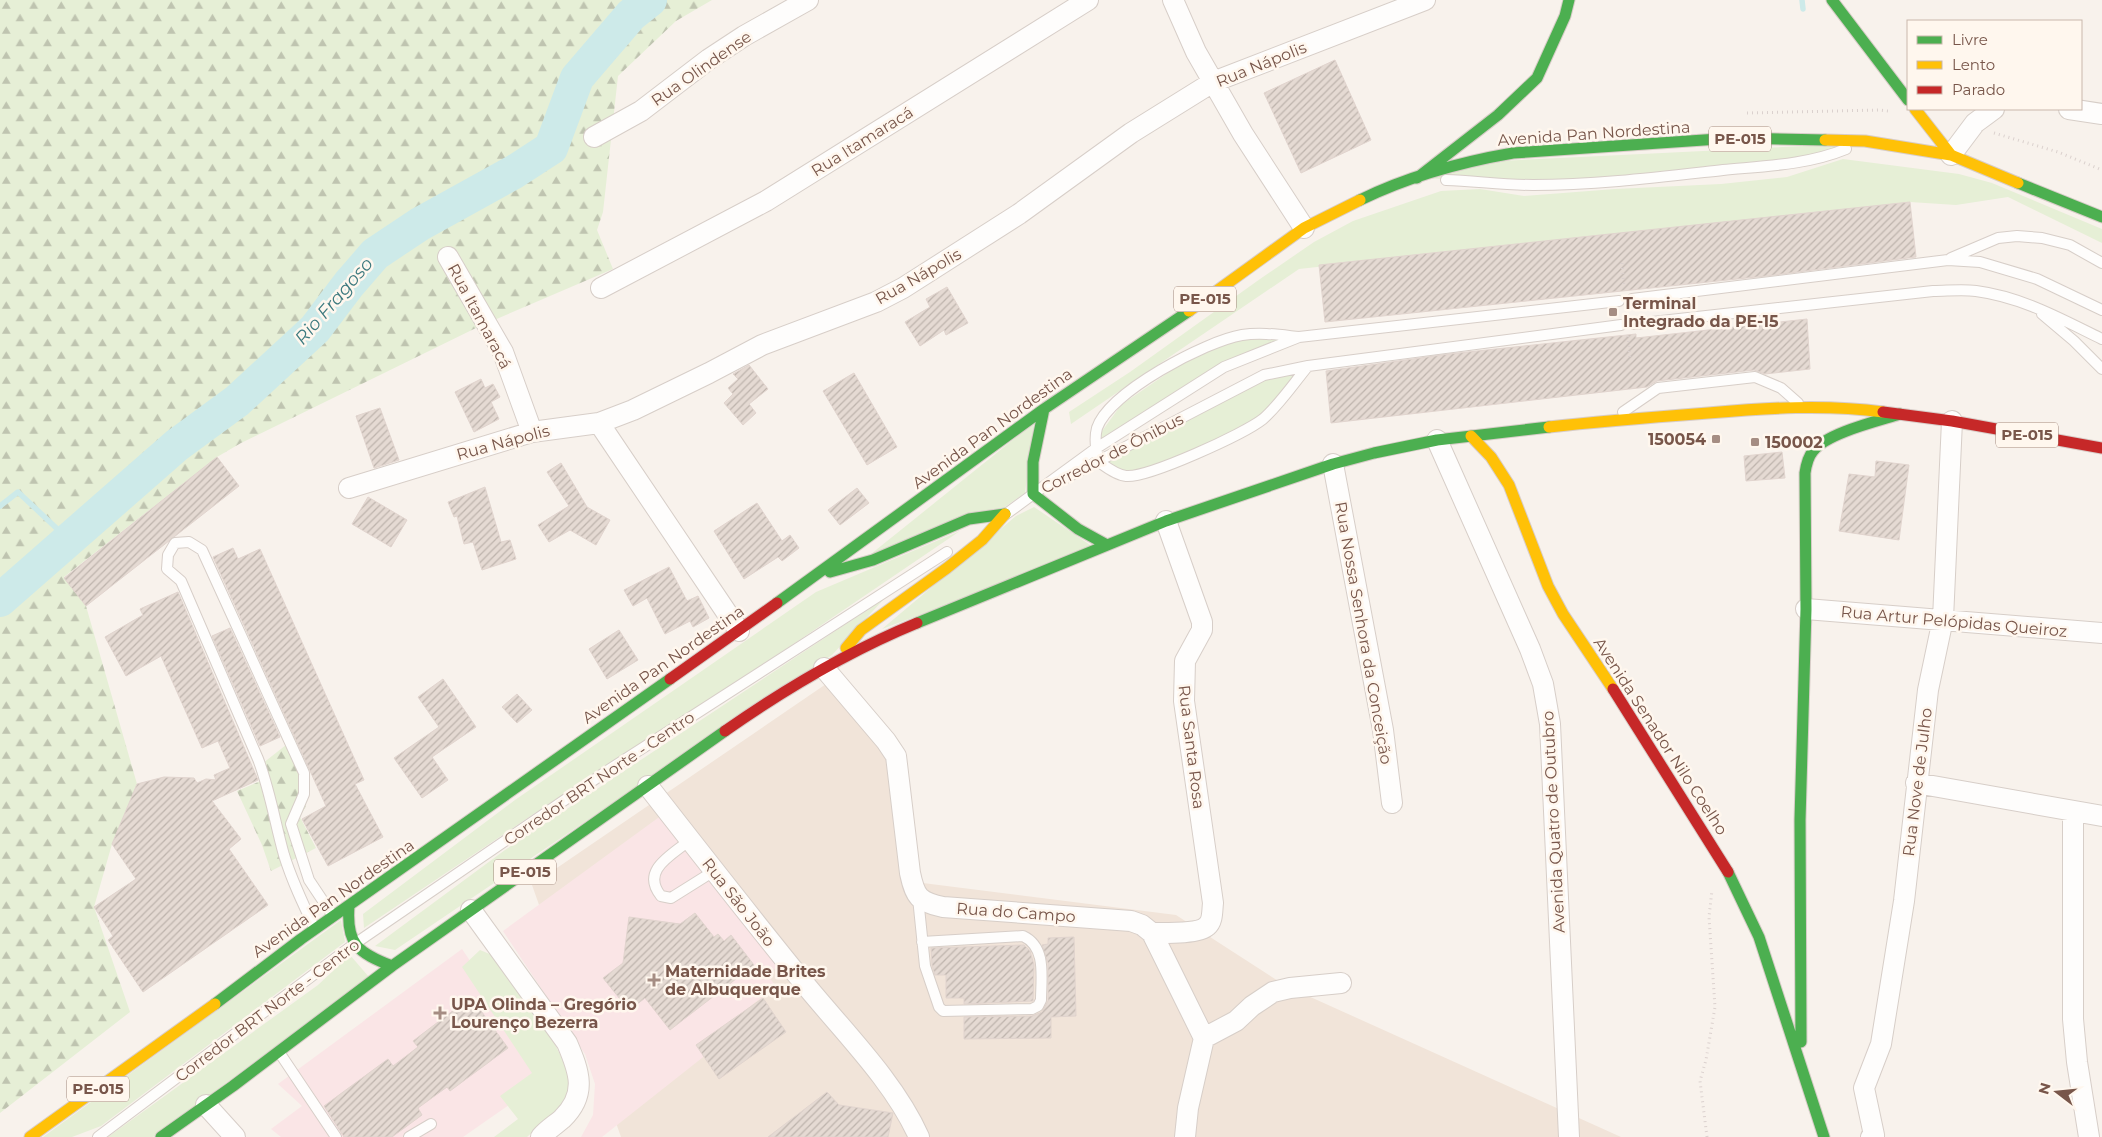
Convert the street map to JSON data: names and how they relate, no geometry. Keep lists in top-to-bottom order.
{
  "streets": {
    "main road": ["Avenida Pan Nordestina", "PE-015", "Avenida Senador Nilo Coelho"],
    "street": [
      "Rua Nápolis",
      "Rua Olindense",
      "Rua Itamaracá",
      "Rua Artur Pelópidas Queiroz",
      "Rua Nossa Senhora da Conceição",
      "Rua Santa Rosa",
      "Rua Nove de Julho",
      "Avenida Quatro de Outubro",
      "Rua São João",
      "Rua do Campo"
    ],
    "lane": ["Corredor de Ônibus", "Corredor BRT Norte - Centro"]
  },
  "crossings": [
    ["Rua Nápolis", "Rua Itamaracá"],
    ["PE-015", "Rua Nossa Senhora da Conceição"],
    ["PE-015", "Avenida Senador Nilo Coelho"],
    ["PE-015", "Rua Santa Rosa"],
    ["PE-015", "Rua Nove de Julho"],
    ["PE-015", "Avenida Quatro de Outubro"],
    ["PE-015", "Rua São João"],
    ["Corredor de Ônibus", "Corredor BRT Norte - Centro"],
    ["Rua Artur Pelópidas Queiroz", "Avenida Senador Nilo Coelho"],
    ["Rua Artur Pelópidas Queiroz", "Rua Nove de Julho"],
    ["Rua Santa Rosa", "Rua do Campo"]
  ],
  "water": ["Rio Fragoso"],
  "places": {
    "transit": ["Terminal Integrado da PE-15", "150054", "150002"],
    "health": ["Maternidade Brites de Albuquerque", "UPA Olinda – Gregório Lourenço Bezerra"]
  },
  "legend": ["Livre", "Lento", "Parado"],
  "north": "left"
}
